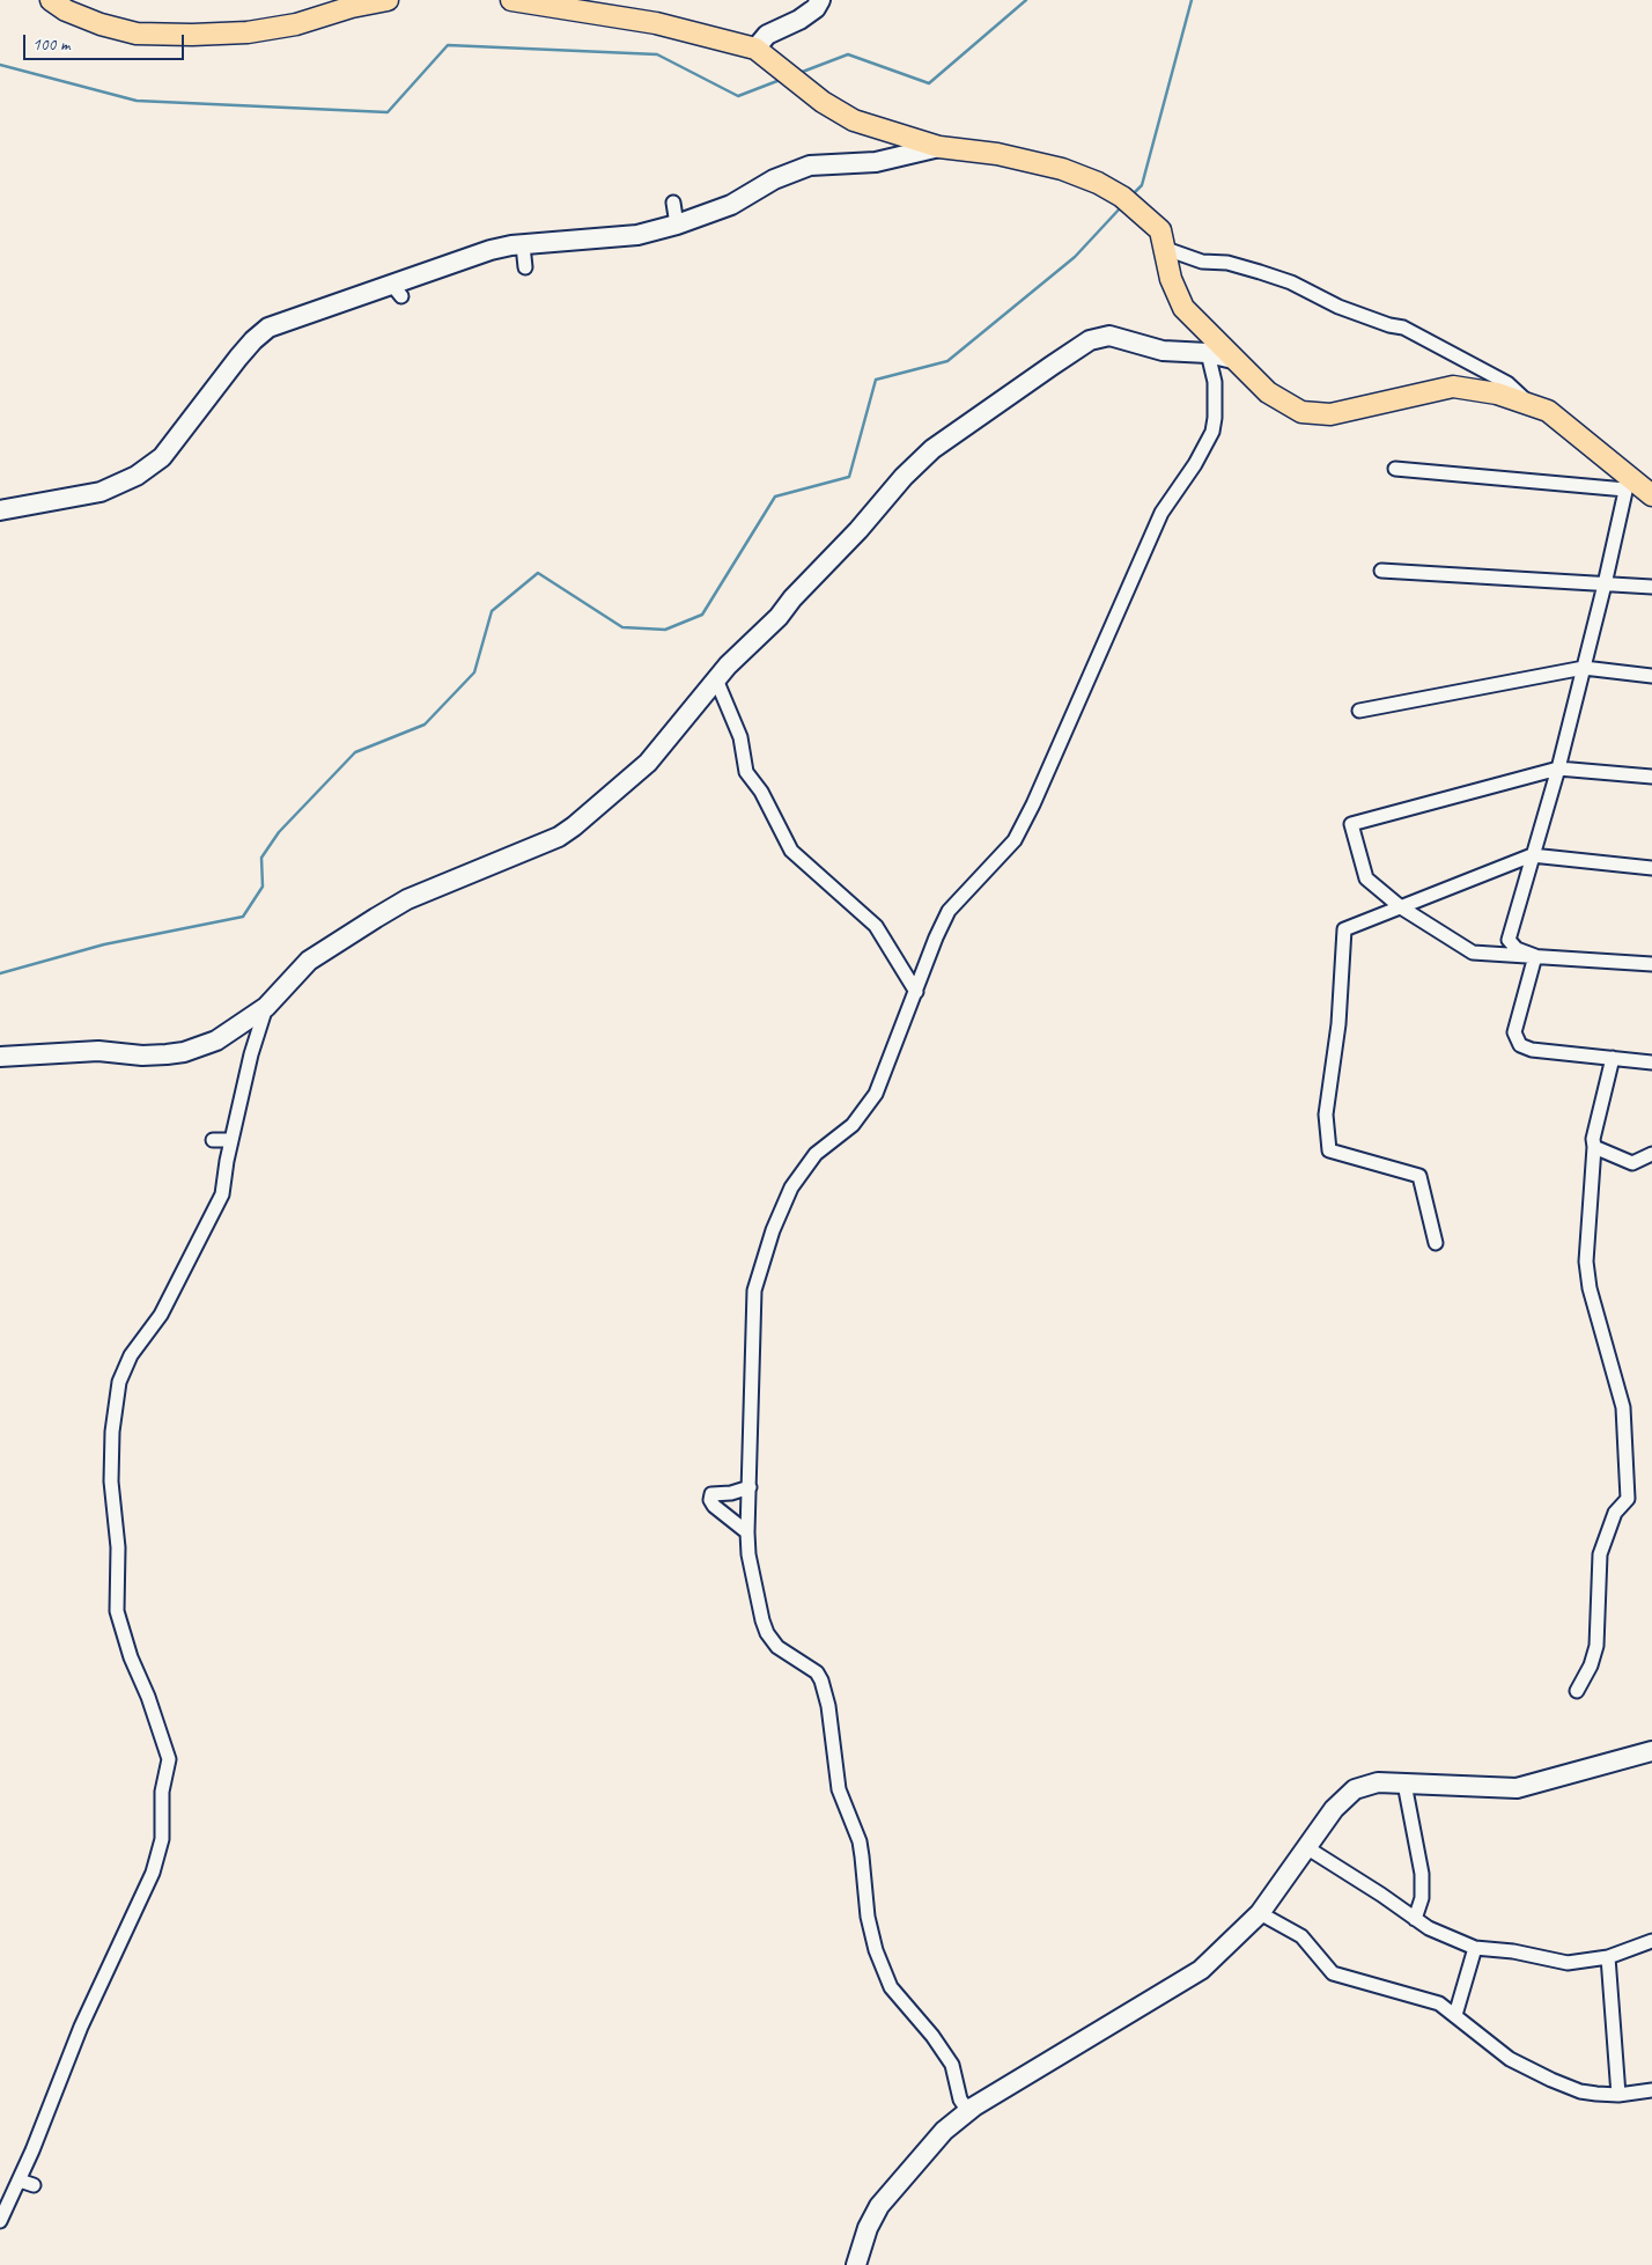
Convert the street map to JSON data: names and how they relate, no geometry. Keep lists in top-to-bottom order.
{
  "scale_bar": "100 m"
}
